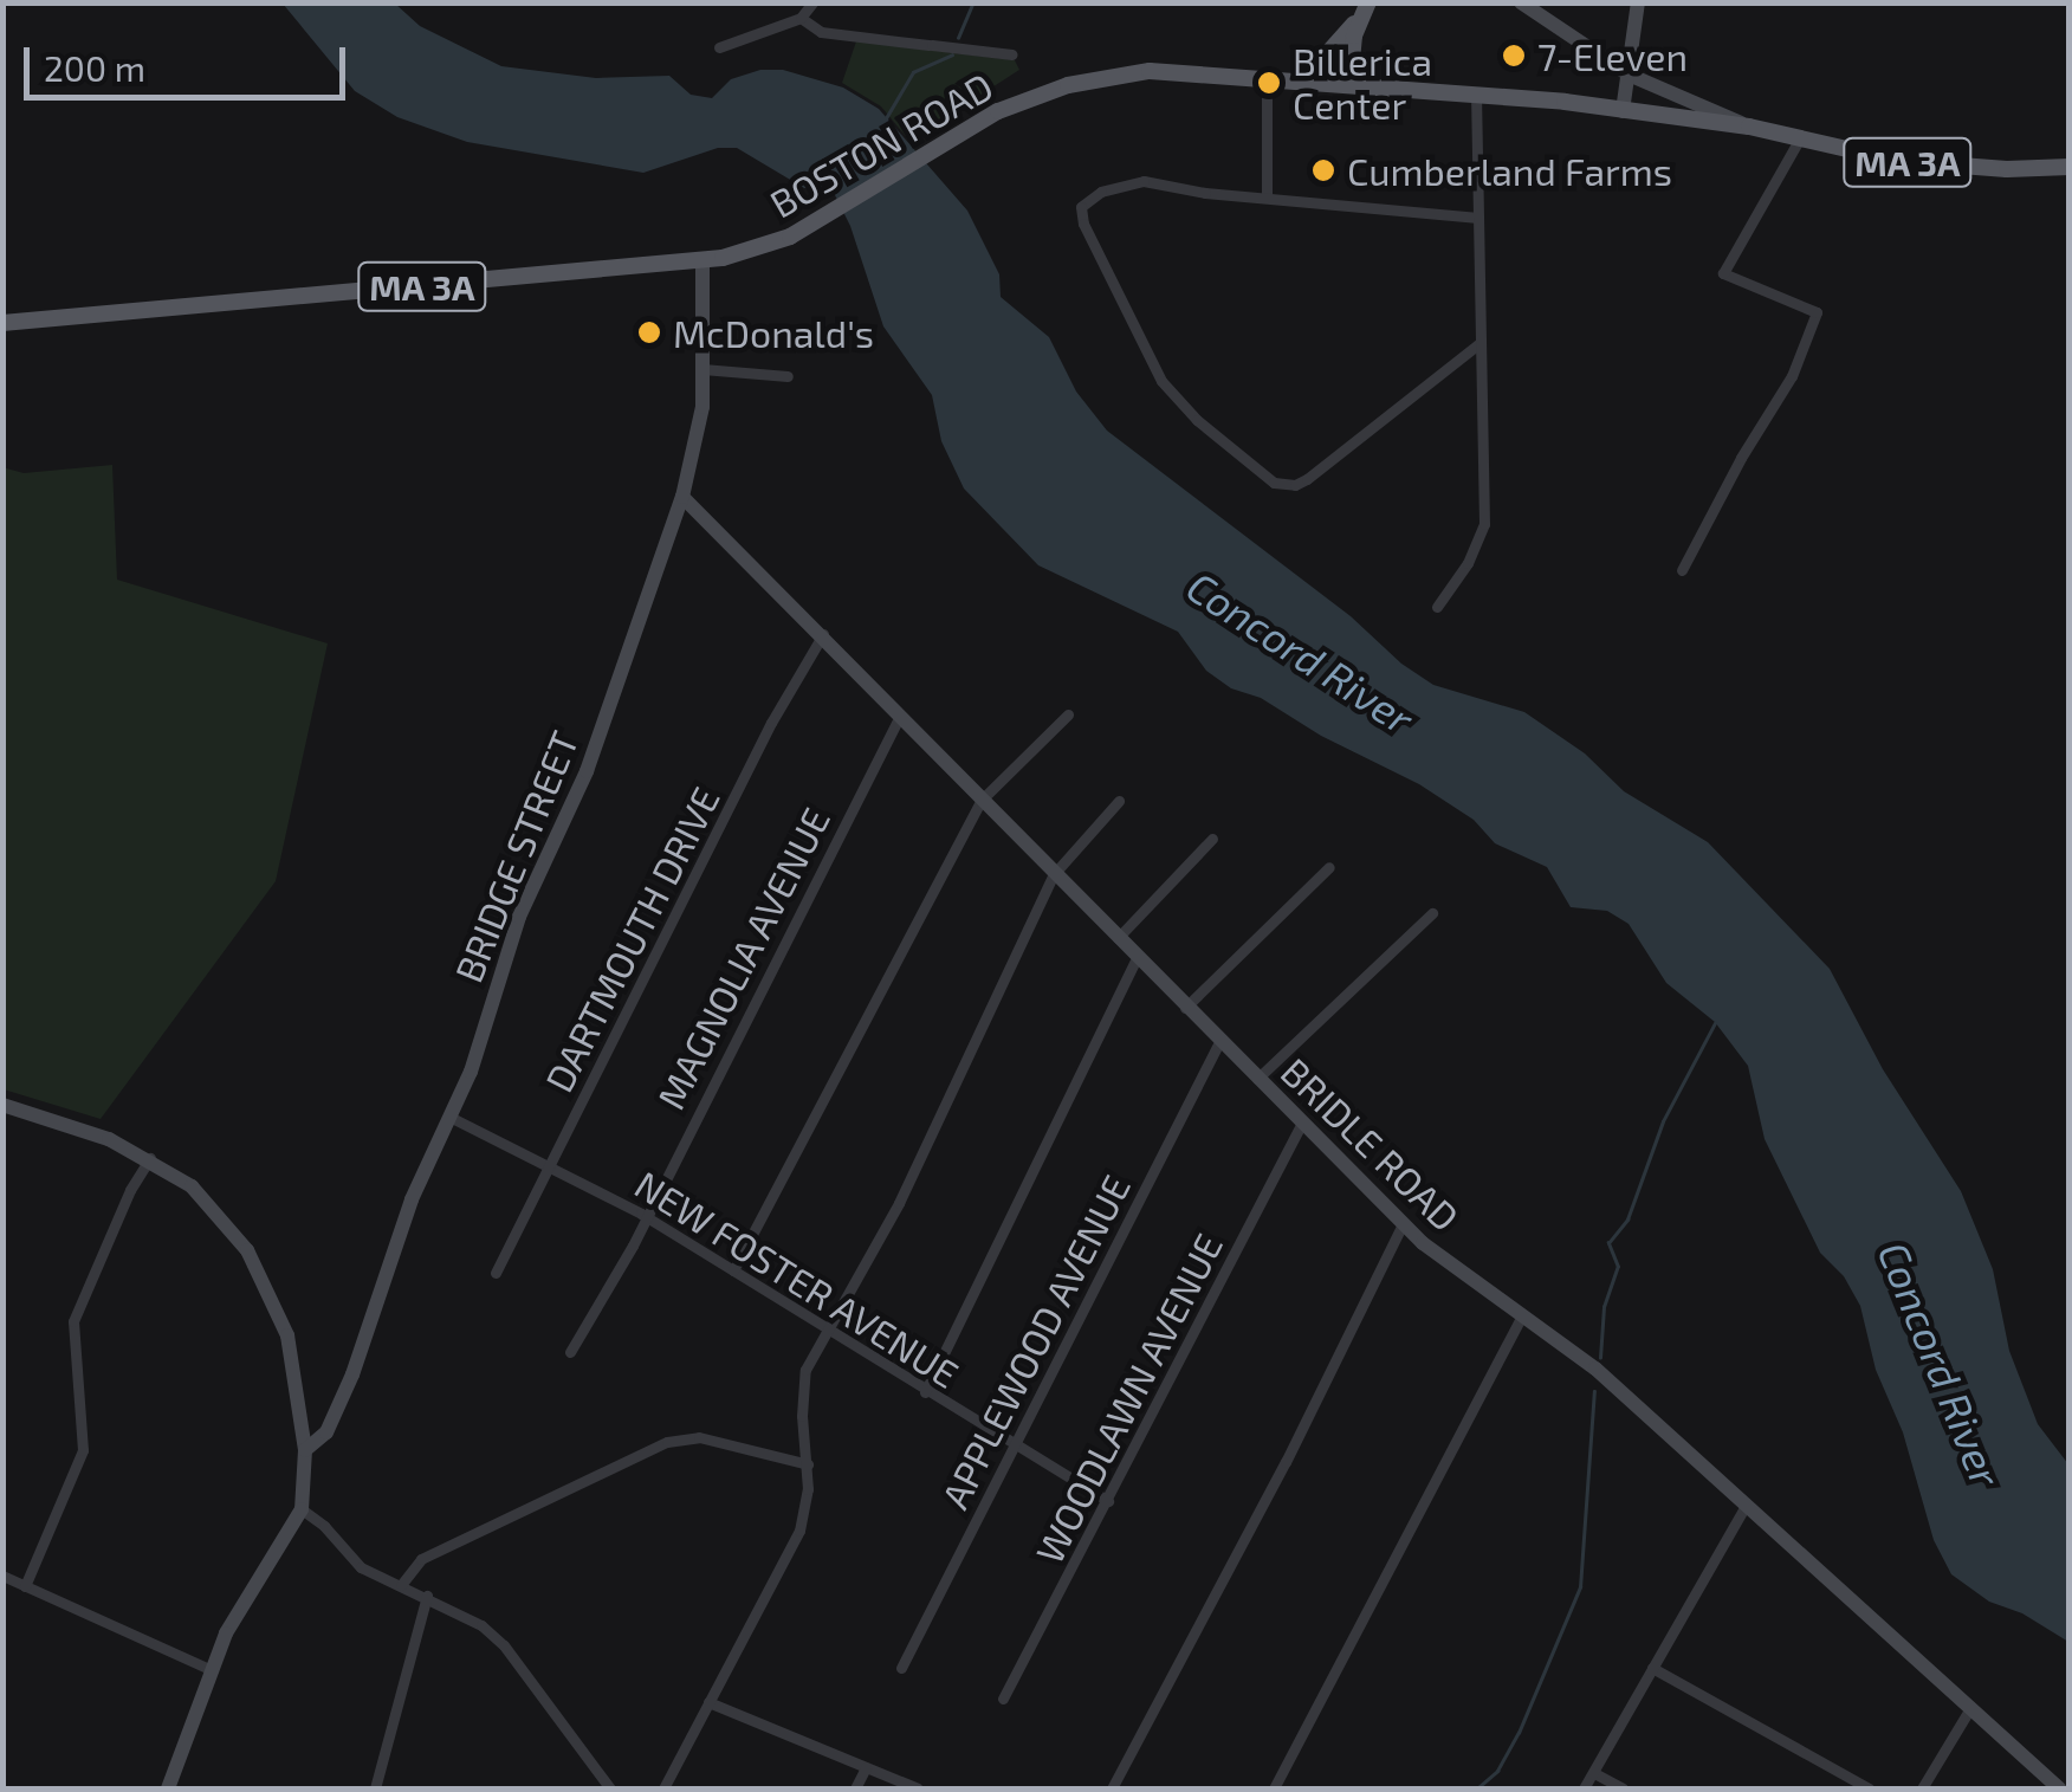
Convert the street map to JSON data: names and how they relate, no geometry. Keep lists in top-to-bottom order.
{
  "streets": {
    "main road": [
      "BOSTON ROAD",
      "MA 3A",
      "BRIDGE STREET",
      "BRIDLE ROAD"
    ],
    "street": [
      "DARTMOUTH DRIVE",
      "MAGNOLIA AVENUE",
      "NEW FOSTER AVENUE",
      "APPLEWOOD AVENUE",
      "WOODLAWN AVENUE"
    ]
  },
  "crossings": [
    ["BOSTON ROAD", "BRIDGE STREET"],
    ["BRIDGE STREET", "BRIDLE ROAD"],
    ["BRIDGE STREET", "NEW FOSTER AVENUE"],
    ["DARTMOUTH DRIVE", "BRIDLE ROAD"],
    ["DARTMOUTH DRIVE", "NEW FOSTER AVENUE"],
    ["MAGNOLIA AVENUE", "BRIDLE ROAD"],
    ["MAGNOLIA AVENUE", "NEW FOSTER AVENUE"],
    ["BRIDLE ROAD", "APPLEWOOD AVENUE"],
    ["BRIDLE ROAD", "WOODLAWN AVENUE"],
    ["NEW FOSTER AVENUE", "APPLEWOOD AVENUE"],
    ["NEW FOSTER AVENUE", "WOODLAWN AVENUE"]
  ],
  "water": ["Concord River"],
  "places": [
    "7-Eleven",
    "Billerica Center",
    "Cumberland Farms",
    "McDonald's"
  ],
  "scale_bar": "200 m"
}
